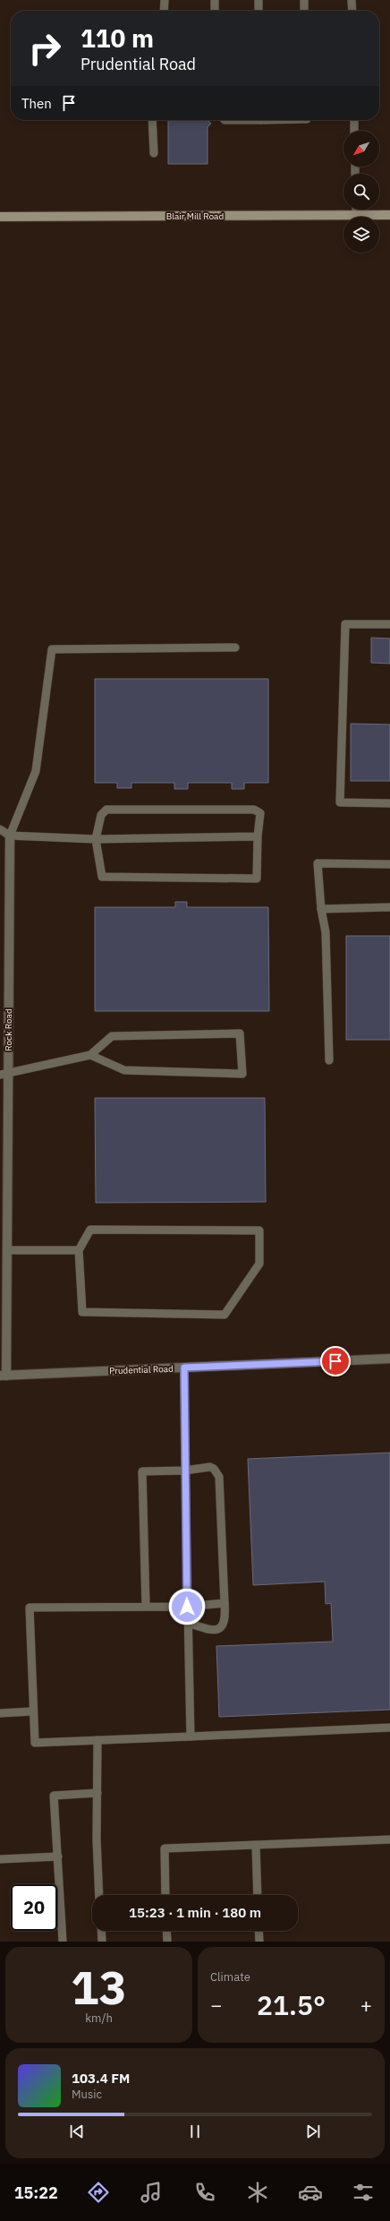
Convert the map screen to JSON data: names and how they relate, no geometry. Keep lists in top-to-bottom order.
{
  "streets": {
    "main road": ["Blair Mill Road"],
    "street": ["Rock Road", "Prudential Road"]
  },
  "crossings": [
    ["Rock Road", "Prudential Road"]
  ],
  "north": "bottom left",
  "page": {
    "turn": ["110 m", "Prudential Road"],
    "then": "Then",
    "limit": "20",
    "trip": "15:23 · 1 min · 180 m",
    "tile": [
      ["13", "km/h"],
      "Climate"
    ],
    "heat": ["−", "21.5°", "+"],
    "song": ["103.4 FM", "Music"],
    "tabs": "15:22"
  }
}
